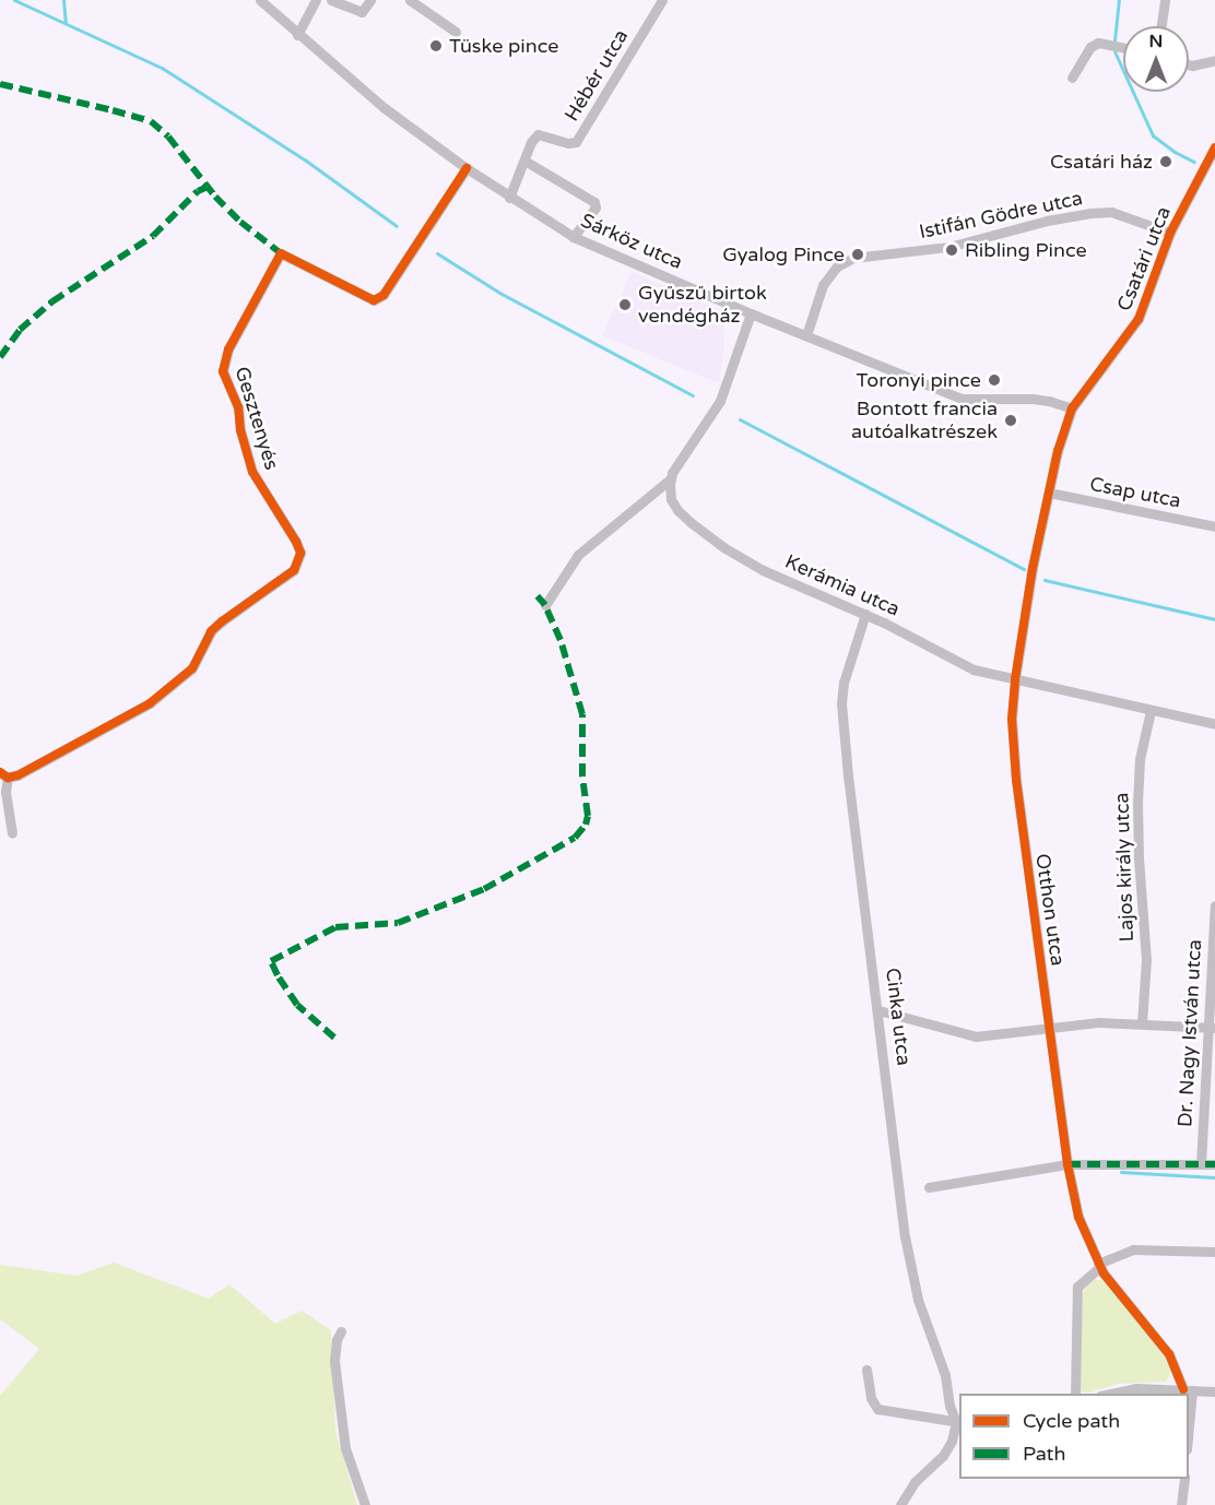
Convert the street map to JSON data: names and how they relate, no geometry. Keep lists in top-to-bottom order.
{
  "streets": {
    "street": [
      "Hébér utca",
      "Istifán Gödre utca",
      "Sárköz utca",
      "Csatári utca",
      "Gesztenyés",
      "Csap utca",
      "Kerámia utca",
      "Lajos király utca",
      "Otthon utca",
      "Cinka utca",
      "Dr. Nagy István utca"
    ]
  },
  "crossings": [
    ["Hébér utca", "Sárköz utca"],
    ["Istifán Gödre utca", "Sárköz utca"],
    ["Istifán Gödre utca", "Csatári utca"],
    ["Sárköz utca", "Csatári utca"],
    ["Sárköz utca", "Gesztenyés"],
    ["Sárköz utca", "Otthon utca"],
    ["Csatári utca", "Otthon utca"],
    ["Csap utca", "Otthon utca"],
    ["Kerámia utca", "Lajos király utca"],
    ["Kerámia utca", "Otthon utca"],
    ["Kerámia utca", "Cinka utca"]
  ],
  "places": [
    "Tüske pince",
    "Csatári ház",
    "Ribling Pince",
    "Gyalog Pince",
    "Gyűszű birtok vendégház",
    "Toronyi pince",
    "Bontott francia autóalkatrészek"
  ],
  "legend": ["Cycle path", "Path"],
  "north": "top"
}
